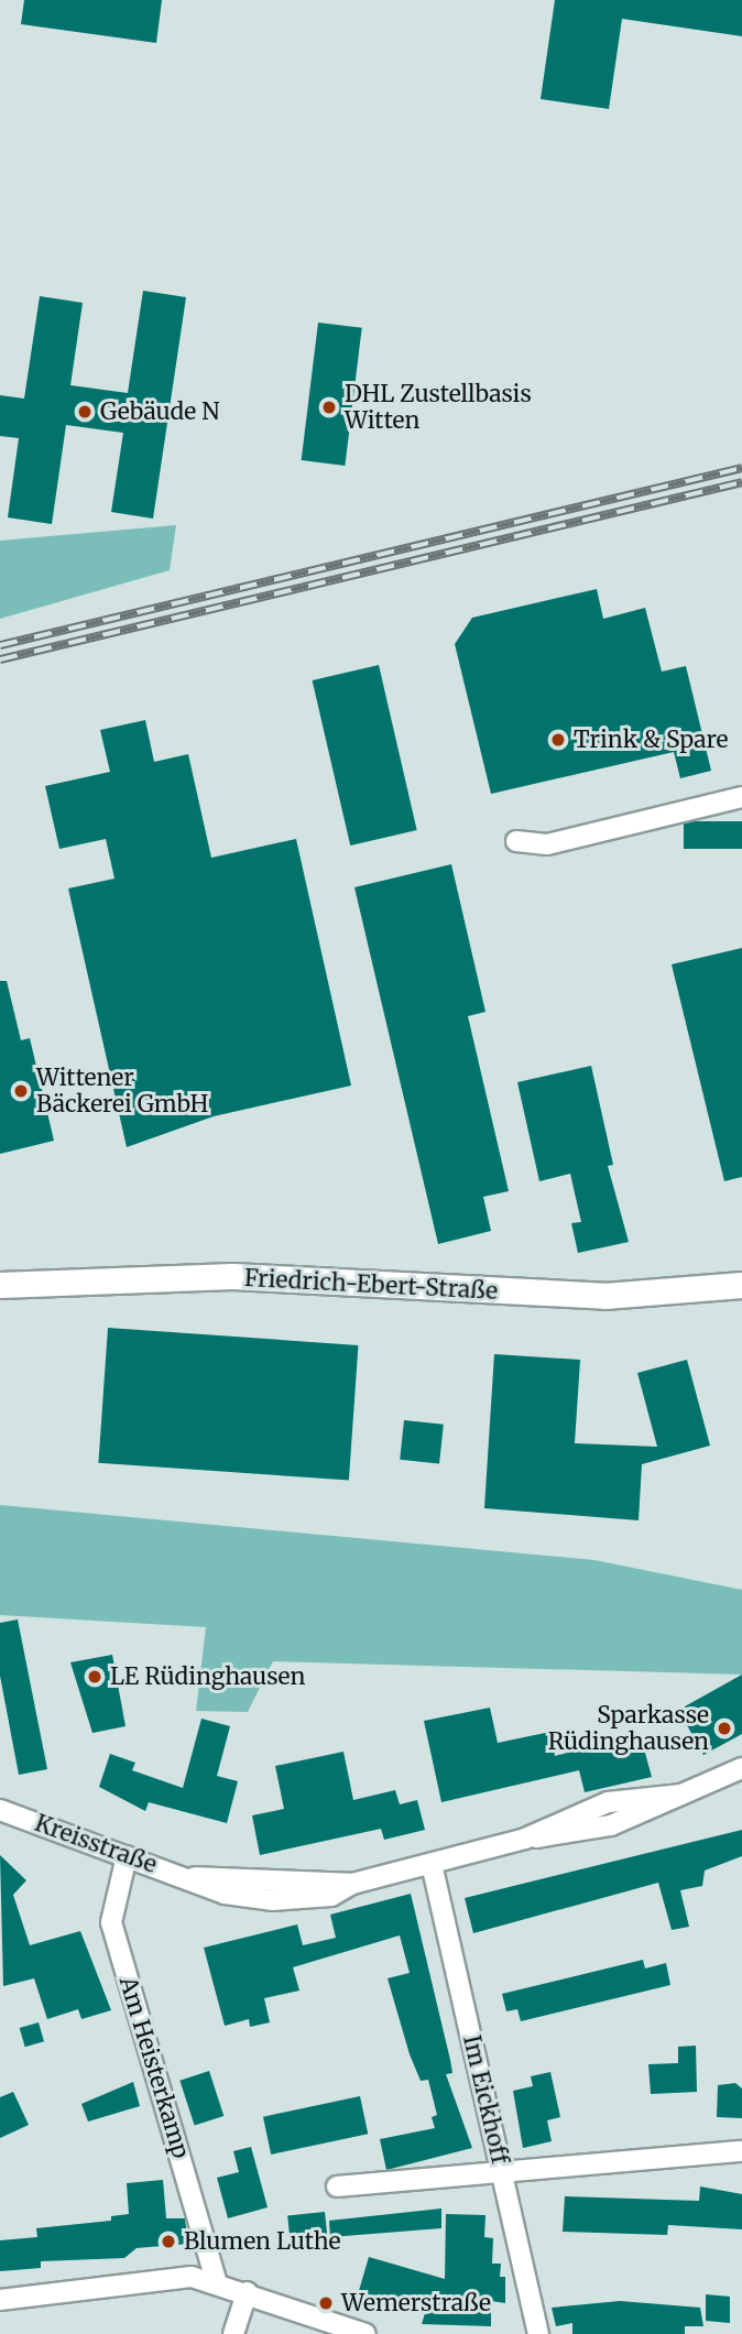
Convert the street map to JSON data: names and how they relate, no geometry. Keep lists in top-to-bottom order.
{
  "streets": {
    "street": [
      "Friedrich-Ebert-Straße",
      "Kreisstraße",
      "Am Heisterkamp",
      "Im Eickhoff"
    ]
  },
  "crossings": [
    ["Kreisstraße", "Am Heisterkamp"],
    ["Kreisstraße", "Im Eickhoff"]
  ],
  "places": [
    "DHL Zustellbasis Witten",
    "Gebäude N",
    "Trink & Spare",
    "Wittener Bäckerei GmbH",
    "LE Rüdinghausen",
    "Sparkasse Rüdinghausen",
    "Blumen Luthe",
    "Wemerstraße"
  ]
}
